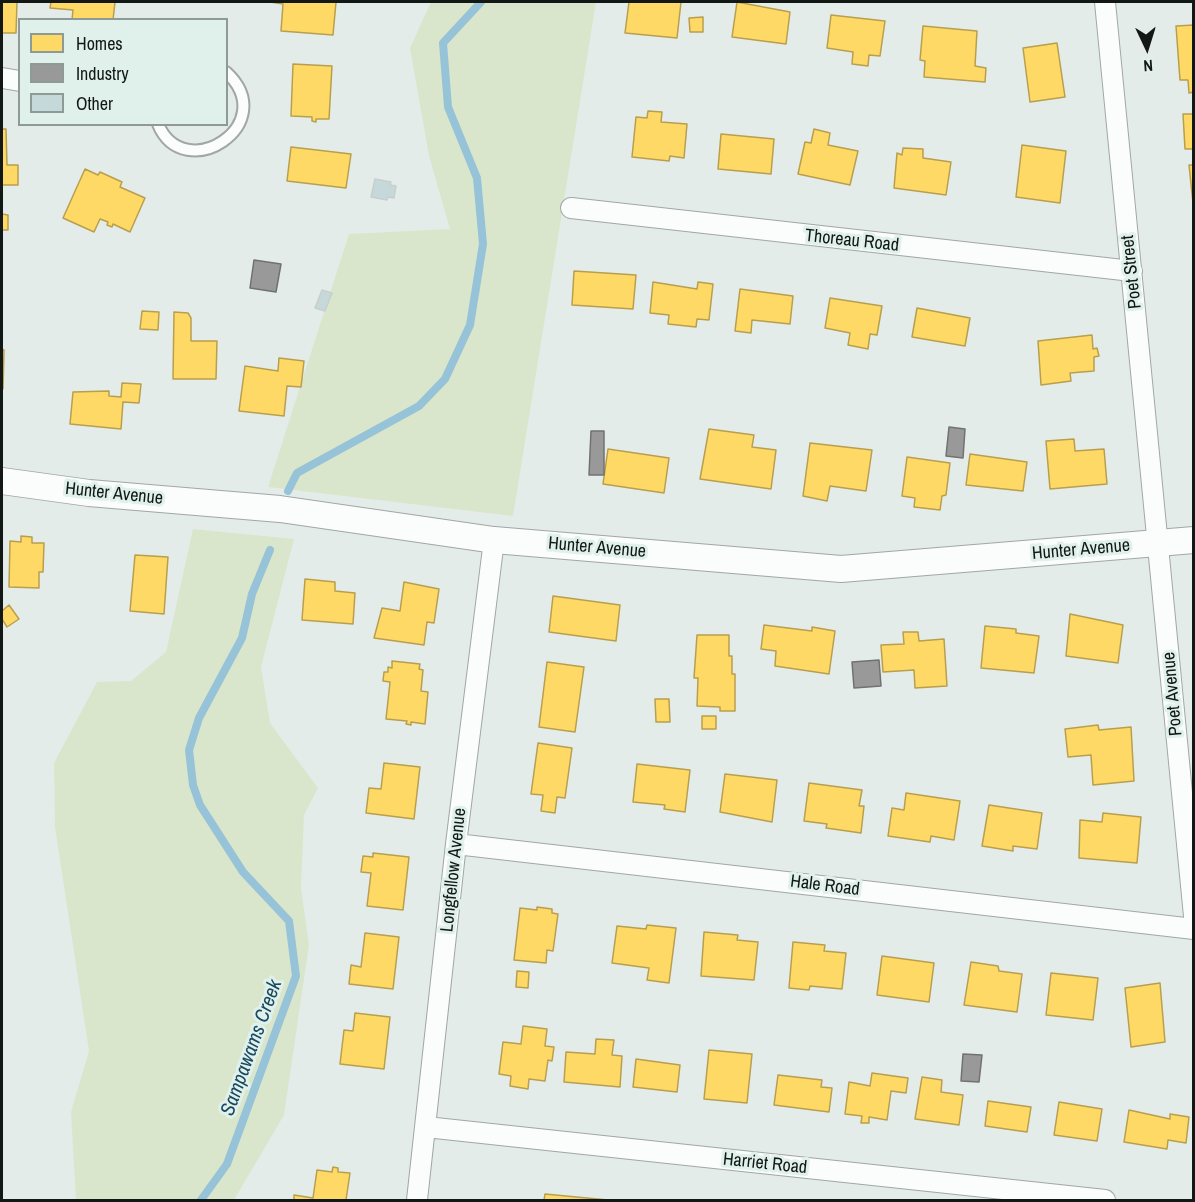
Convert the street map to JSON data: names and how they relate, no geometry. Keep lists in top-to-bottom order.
{
  "streets": {
    "street": [
      "Thoreau Road",
      "Poet Street",
      "Hunter Avenue",
      "Poet Avenue",
      "Longfellow Avenue",
      "Hale Road",
      "Harriet Road"
    ]
  },
  "crossings": [
    ["Thoreau Road", "Poet Street"],
    ["Poet Street", "Hunter Avenue"],
    ["Poet Street", "Poet Avenue"],
    ["Hunter Avenue", "Poet Avenue"],
    ["Hunter Avenue", "Longfellow Avenue"],
    ["Longfellow Avenue", "Hale Road"],
    ["Longfellow Avenue", "Harriet Road"]
  ],
  "water": ["Sampawams Creek"],
  "legend": ["Homes", "Industry", "Other"],
  "north": "bottom"
}
